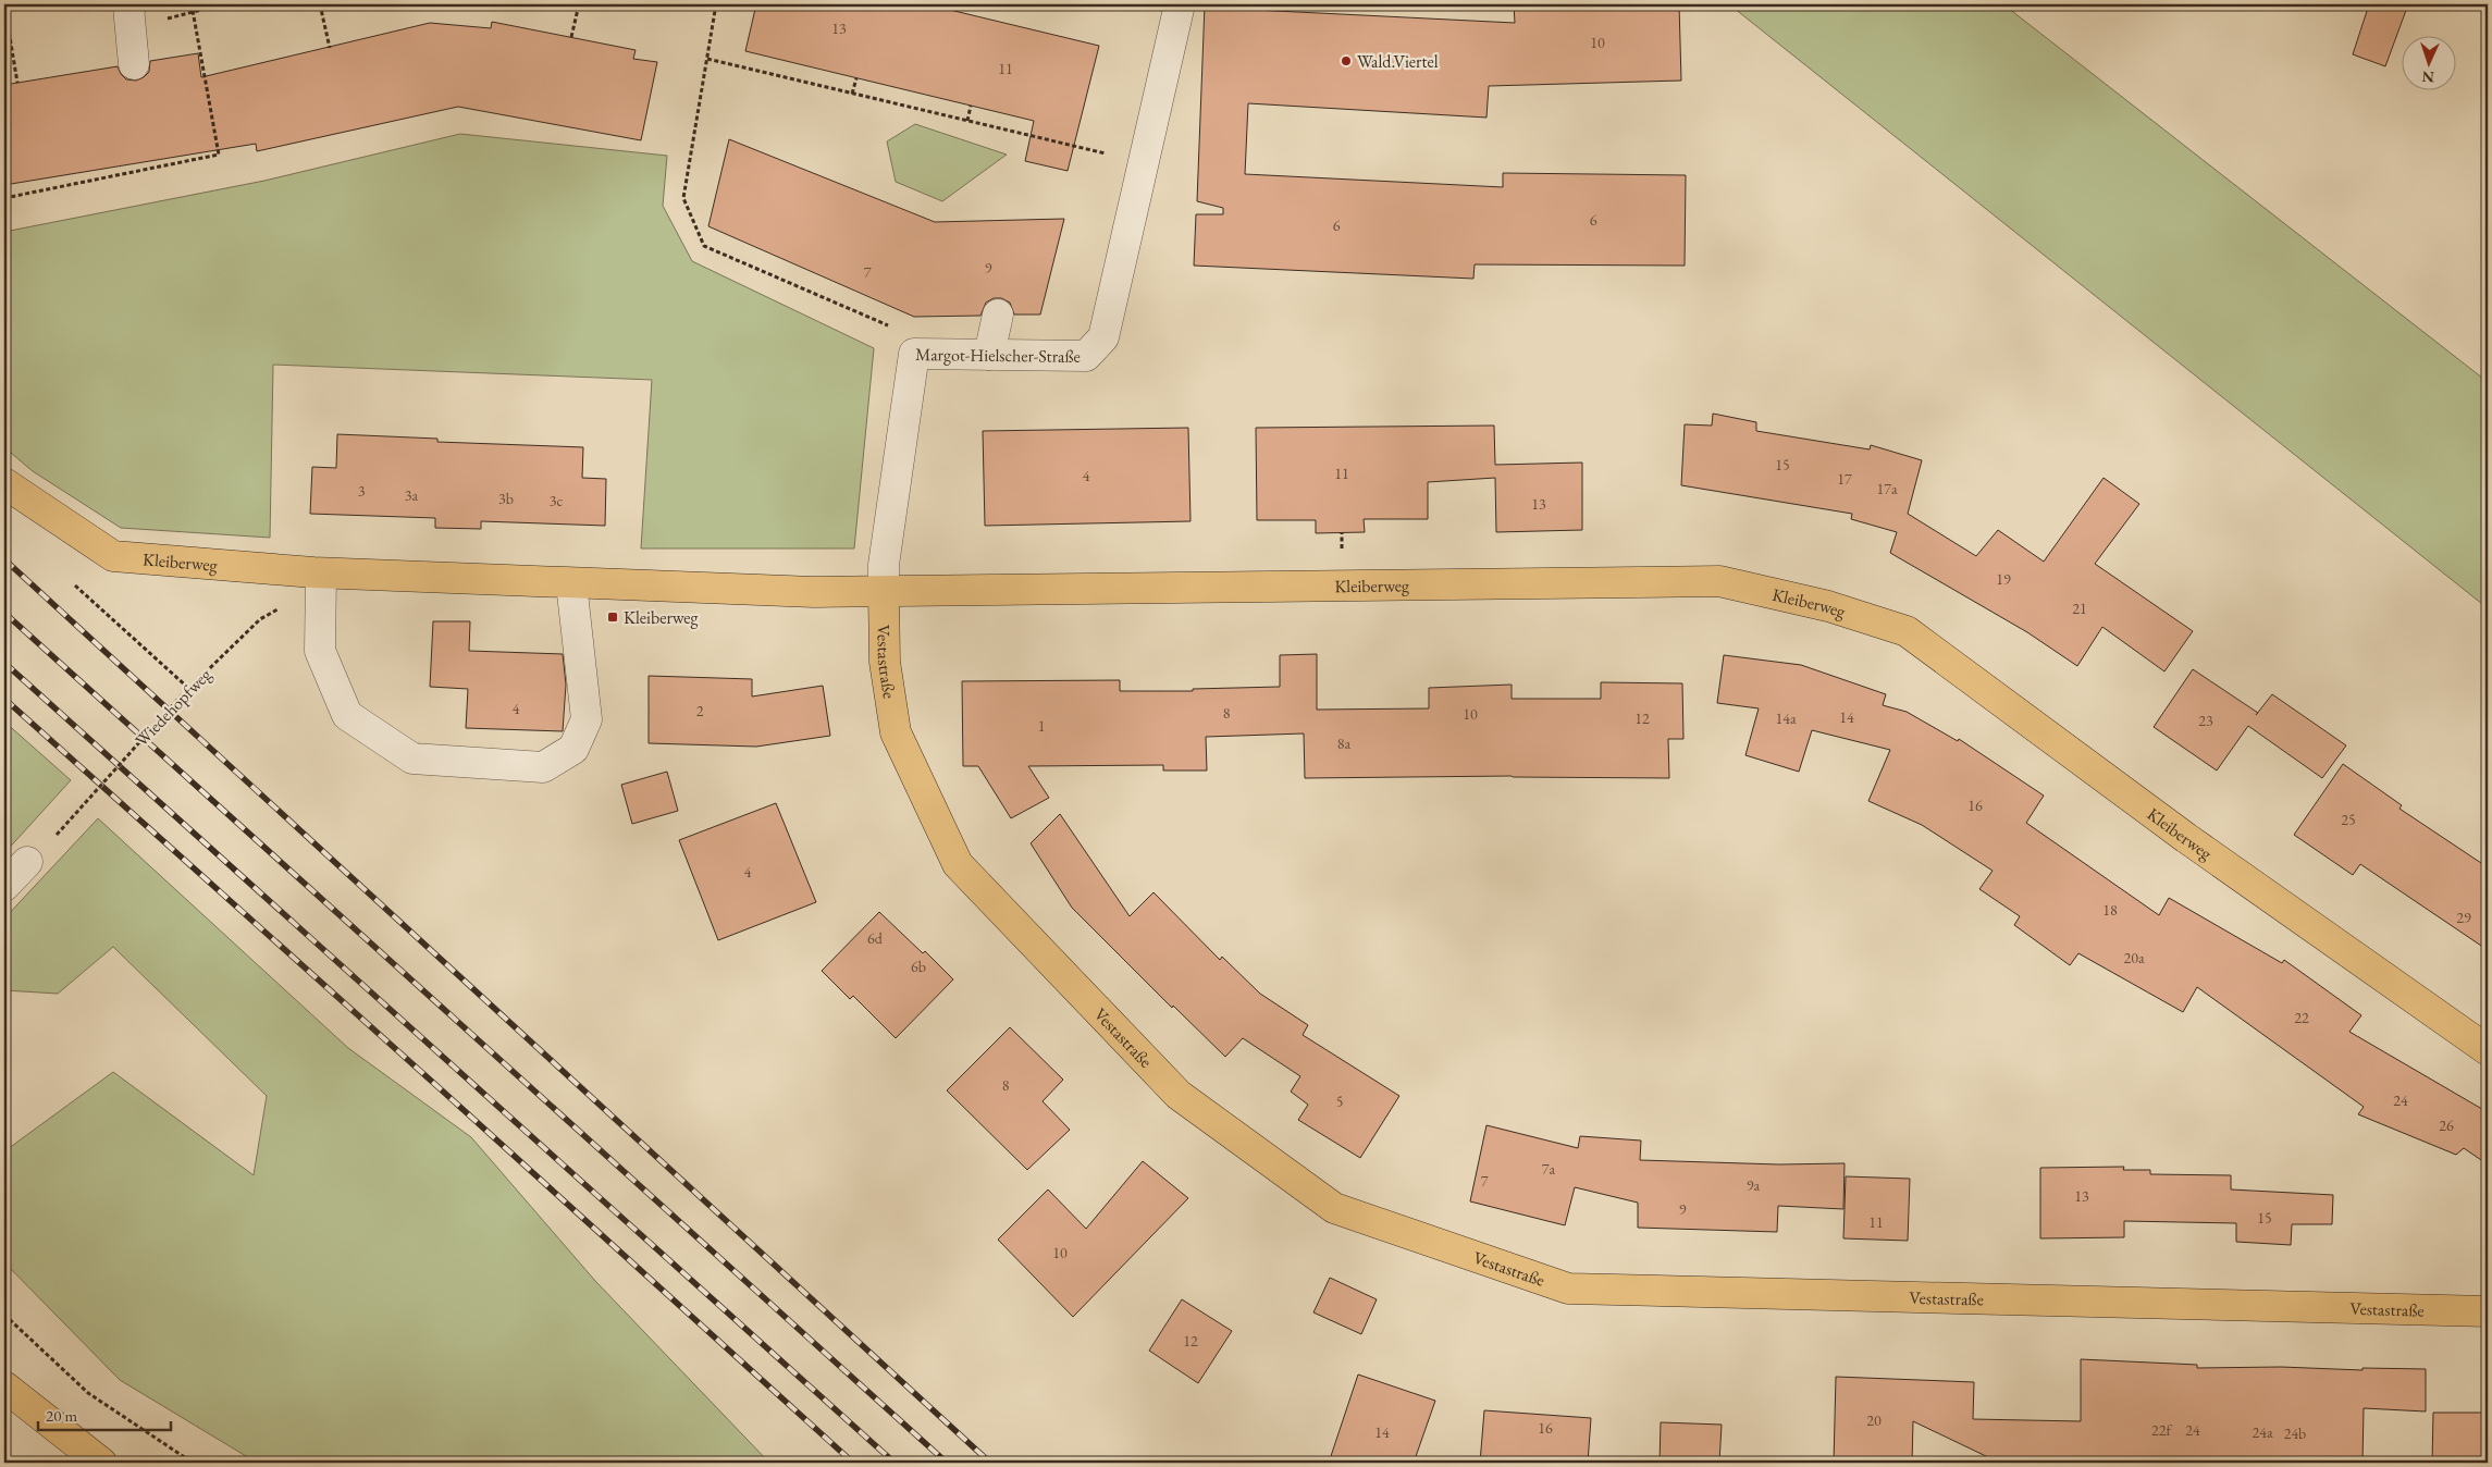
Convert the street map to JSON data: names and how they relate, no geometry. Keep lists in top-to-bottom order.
{
  "streets": {
    "main road": ["Kleiberweg", "Vestastraße"],
    "street": ["Margot-Hielscher-Straße"],
    "path": ["Wiedehopfweg"]
  },
  "crossings": [
    ["Margot-Hielscher-Straße", "Kleiberweg"],
    ["Margot-Hielscher-Straße", "Vestastraße"],
    ["Kleiberweg", "Vestastraße"]
  ],
  "places": {
    "other": ["Wald.Viertel"],
    "transit": ["Kleiberweg"]
  },
  "house_numbers": [
    "13",
    "10",
    "11",
    "6",
    "6",
    "9",
    "7",
    "15",
    "11",
    "4",
    "17",
    "17a",
    "3",
    "3a",
    "3b",
    "3c",
    "13",
    "19",
    "21",
    "4",
    "2",
    "8",
    "10",
    "14",
    "12",
    "14a",
    "23",
    "1",
    "8a",
    "16",
    "25",
    "4",
    "18",
    "29",
    "6d",
    "20a",
    "6b",
    "22",
    "8",
    "24",
    "5",
    "26",
    "7a",
    "7",
    "9a",
    "13",
    "9",
    "15",
    "11",
    "10",
    "12",
    "20",
    "16",
    "22f",
    "24",
    "14",
    "24a",
    "24b"
  ],
  "scale_bar": "20 m",
  "north": "bottom"
}
